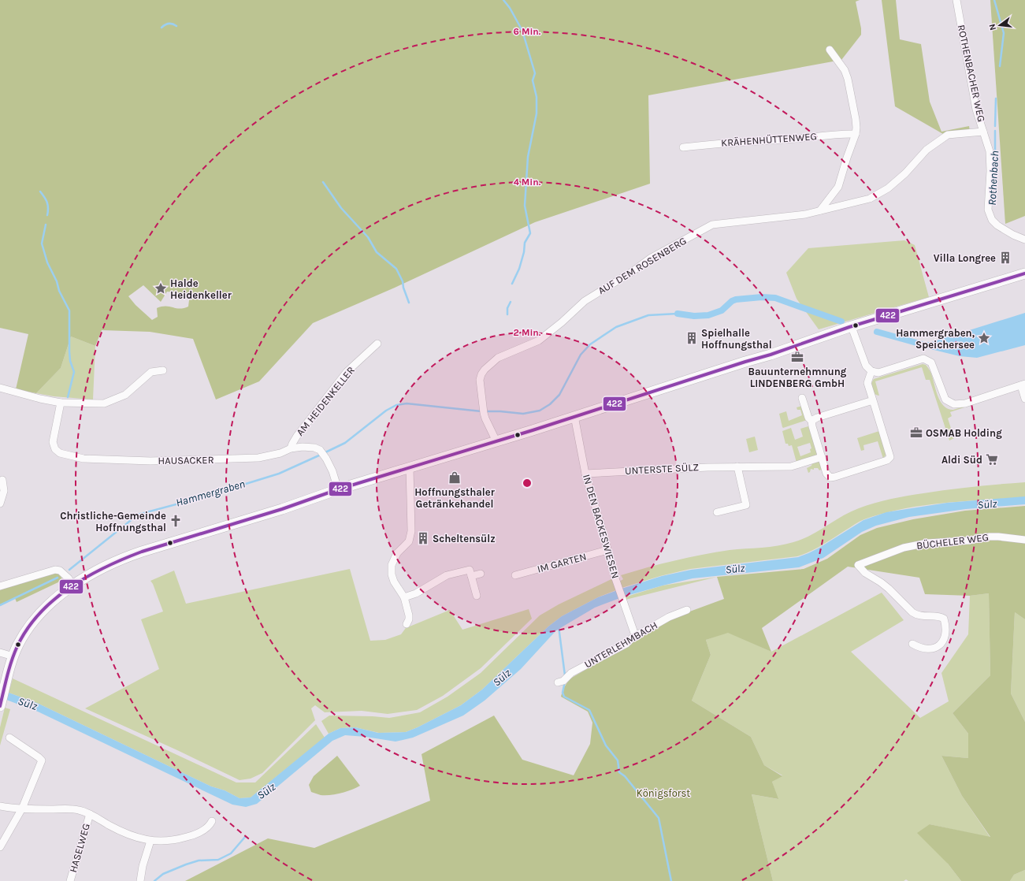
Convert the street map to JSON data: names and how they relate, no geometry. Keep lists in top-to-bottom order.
{
  "streets": {
    "street": [
      "ROTHENBACHER WEG",
      "KRÄHENHÜTTENWEG",
      "AUF DEM ROSENBERG",
      "AM HEIDENKELLER",
      "HAUSACKER",
      "UNTERSTE SÜLZ",
      "IN DEN BACKESWIESEN",
      "BÜCHELER WEG",
      "IM GARTEN",
      "UNTERLEHMBACH",
      "HASELWEG"
    ]
  },
  "crossings": [
    ["ROTHENBACHER WEG", "AUF DEM ROSENBERG"],
    ["AM HEIDENKELLER", "HAUSACKER"],
    ["UNTERSTE SÜLZ", "IN DEN BACKESWIESEN"],
    ["IN DEN BACKESWIESEN", "IM GARTEN"],
    ["IN DEN BACKESWIESEN", "UNTERLEHMBACH"]
  ],
  "water": ["Rothenbach", "Hammergraben", "Sülz"],
  "parks": ["Königsforst"],
  "places": {
    "building": ["Villa Longree", "Spielhalle Hoffnungsthal", "Scheltensülz"],
    "place": ["Halde Heidenkeller", "Hammergraben, Speichersee"],
    "office": ["Bauunternehmnung LINDENBERG GmbH", "OSMAB Holding"],
    "supermarket": ["Aldi Süd"],
    "shop": ["Hoffnungsthaler Getränkehandel"],
    "church": ["Christliche-Gemeinde Hoffnungsthal"]
  },
  "lines": ["transit line 422"],
  "north": "left",
  "rings": ["6 Min.", "4 Min.", "2 Min."]
}
